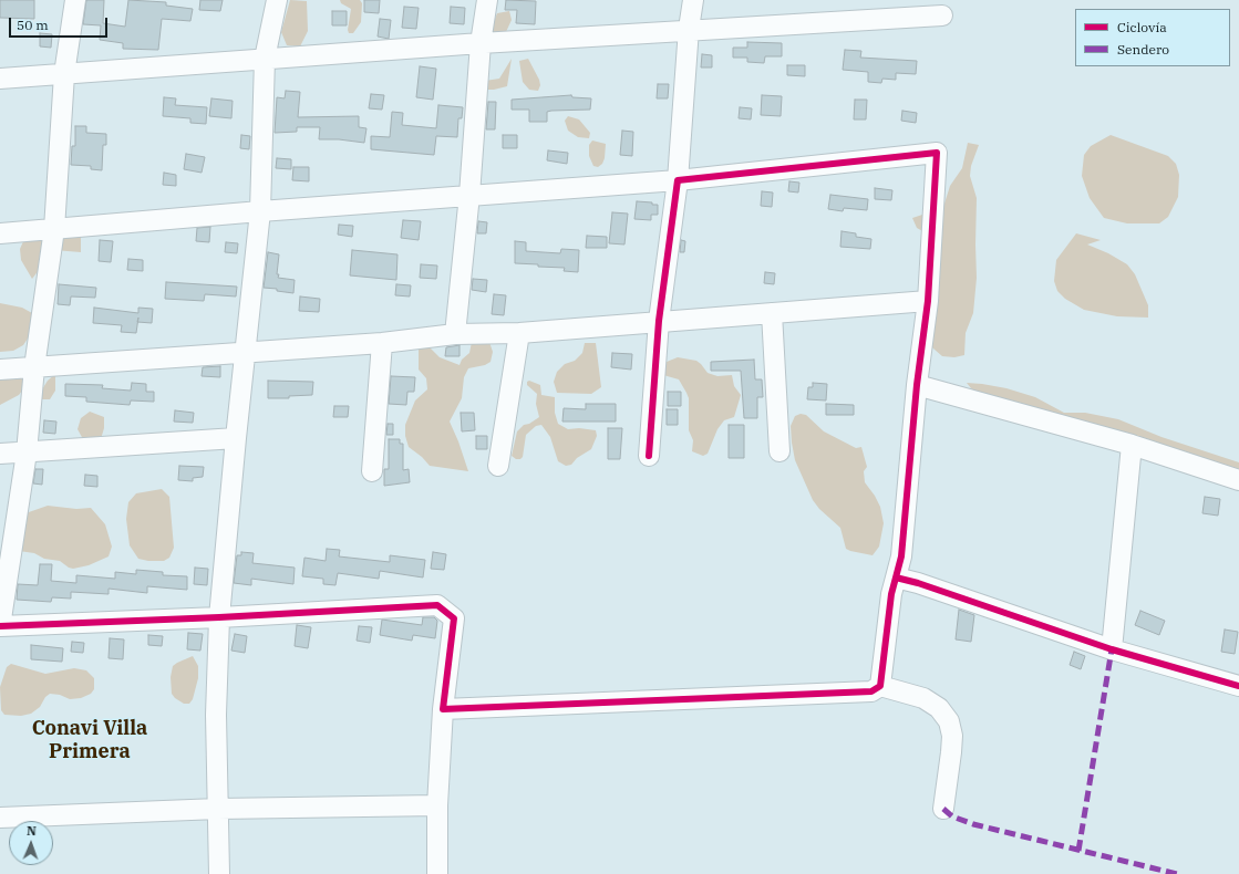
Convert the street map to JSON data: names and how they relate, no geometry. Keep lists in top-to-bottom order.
{
  "districts": ["Conavi Villa Primera"],
  "legend": ["Ciclovía", "Sendero"],
  "scale_bar": "50 m",
  "north": "top"
}
